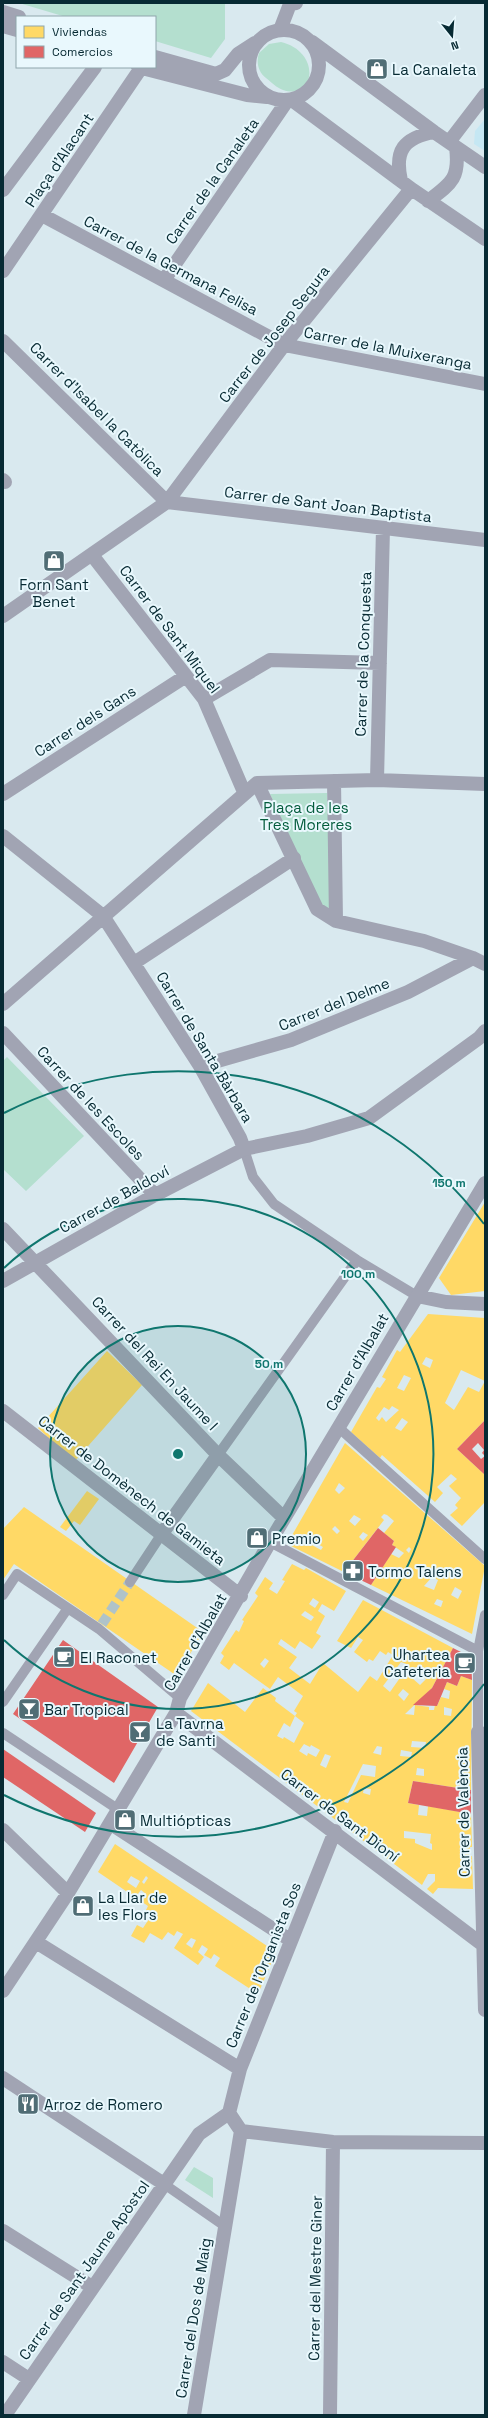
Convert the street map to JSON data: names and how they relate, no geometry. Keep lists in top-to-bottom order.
{
  "streets": {
    "street": [
      "Plaça d'Alacant",
      "Carrer de la Canaleta",
      "Carrer de la Germana Felisa",
      "Carrer de Josep Segura",
      "Carrer de la Muixeranga",
      "Carrer d'Isabel la Catòlica",
      "Carrer de Sant Joan Baptista",
      "Carrer de Sant Miquel",
      "Carrer de la Conquesta",
      "Carrer dels Gans",
      "Carrer del Delme",
      "Carrer de Santa Bàrbara",
      "Carrer de les Escoles",
      "Carrer de Baldoví",
      "Carrer d'Albalat",
      "Carrer del Rei En Jaume I",
      "Carrer de Domènech de Gamieta",
      "Carrer de València",
      "Carrer de Sant Dioní",
      "Carrer de l'Organista Sos",
      "Carrer de Sant Jaume Apòstol",
      "Carrer del Mestre Giner",
      "Carrer del Dos de Maig"
    ]
  },
  "crossings": [
    ["Plaça d'Alacant", "Carrer de la Germana Felisa"],
    ["Carrer de la Canaleta", "Carrer de la Germana Felisa"],
    ["Carrer de la Germana Felisa", "Carrer de Josep Segura"],
    ["Carrer de la Germana Felisa", "Carrer de la Muixeranga"],
    ["Carrer de Josep Segura", "Carrer de la Muixeranga"],
    ["Carrer de Josep Segura", "Carrer d'Isabel la Catòlica"],
    ["Carrer de Josep Segura", "Carrer de Sant Joan Baptista"],
    ["Carrer de Josep Segura", "Carrer de Sant Miquel"],
    ["Carrer d'Isabel la Catòlica", "Carrer de Sant Joan Baptista"],
    ["Carrer de Sant Joan Baptista", "Carrer de la Conquesta"],
    ["Carrer de Sant Miquel", "Carrer dels Gans"],
    ["Carrer del Delme", "Carrer de Santa Bàrbara"],
    ["Carrer de Santa Bàrbara", "Carrer de Baldoví"],
    ["Carrer de Santa Bàrbara", "Carrer d'Albalat"],
    ["Carrer de les Escoles", "Carrer de Baldoví"],
    ["Carrer de Baldoví", "Carrer del Rei En Jaume I"],
    ["Carrer d'Albalat", "Carrer del Rei En Jaume I"],
    ["Carrer d'Albalat", "Carrer de Domènech de Gamieta"],
    ["Carrer d'Albalat", "Carrer de Sant Dioní"],
    ["Carrer de València", "Carrer de Sant Dioní"],
    ["Carrer de Sant Dioní", "Carrer de l'Organista Sos"],
    ["Carrer de l'Organista Sos", "Carrer de Sant Jaume Apòstol"]
  ],
  "parks": ["Plaça de les Tres Moreres"],
  "places": {
    "shop": [
      "La Canaleta",
      "Forn Sant Benet",
      "Premio",
      "Multiópticas",
      "La Llar de les Flors"
    ],
    "pharmacy": ["Tormo Talens"],
    "cafe": ["El Raconet", "Uhartea Cafeteria"],
    "bar": ["Bar Tropical", "La Tavrna de Santi"],
    "restaurant": ["Arroz de Romero"]
  },
  "legend": ["Viviendas", "Comercios"],
  "north": "bottom",
  "rings": ["150 m", "100 m", "50 m"]
}
